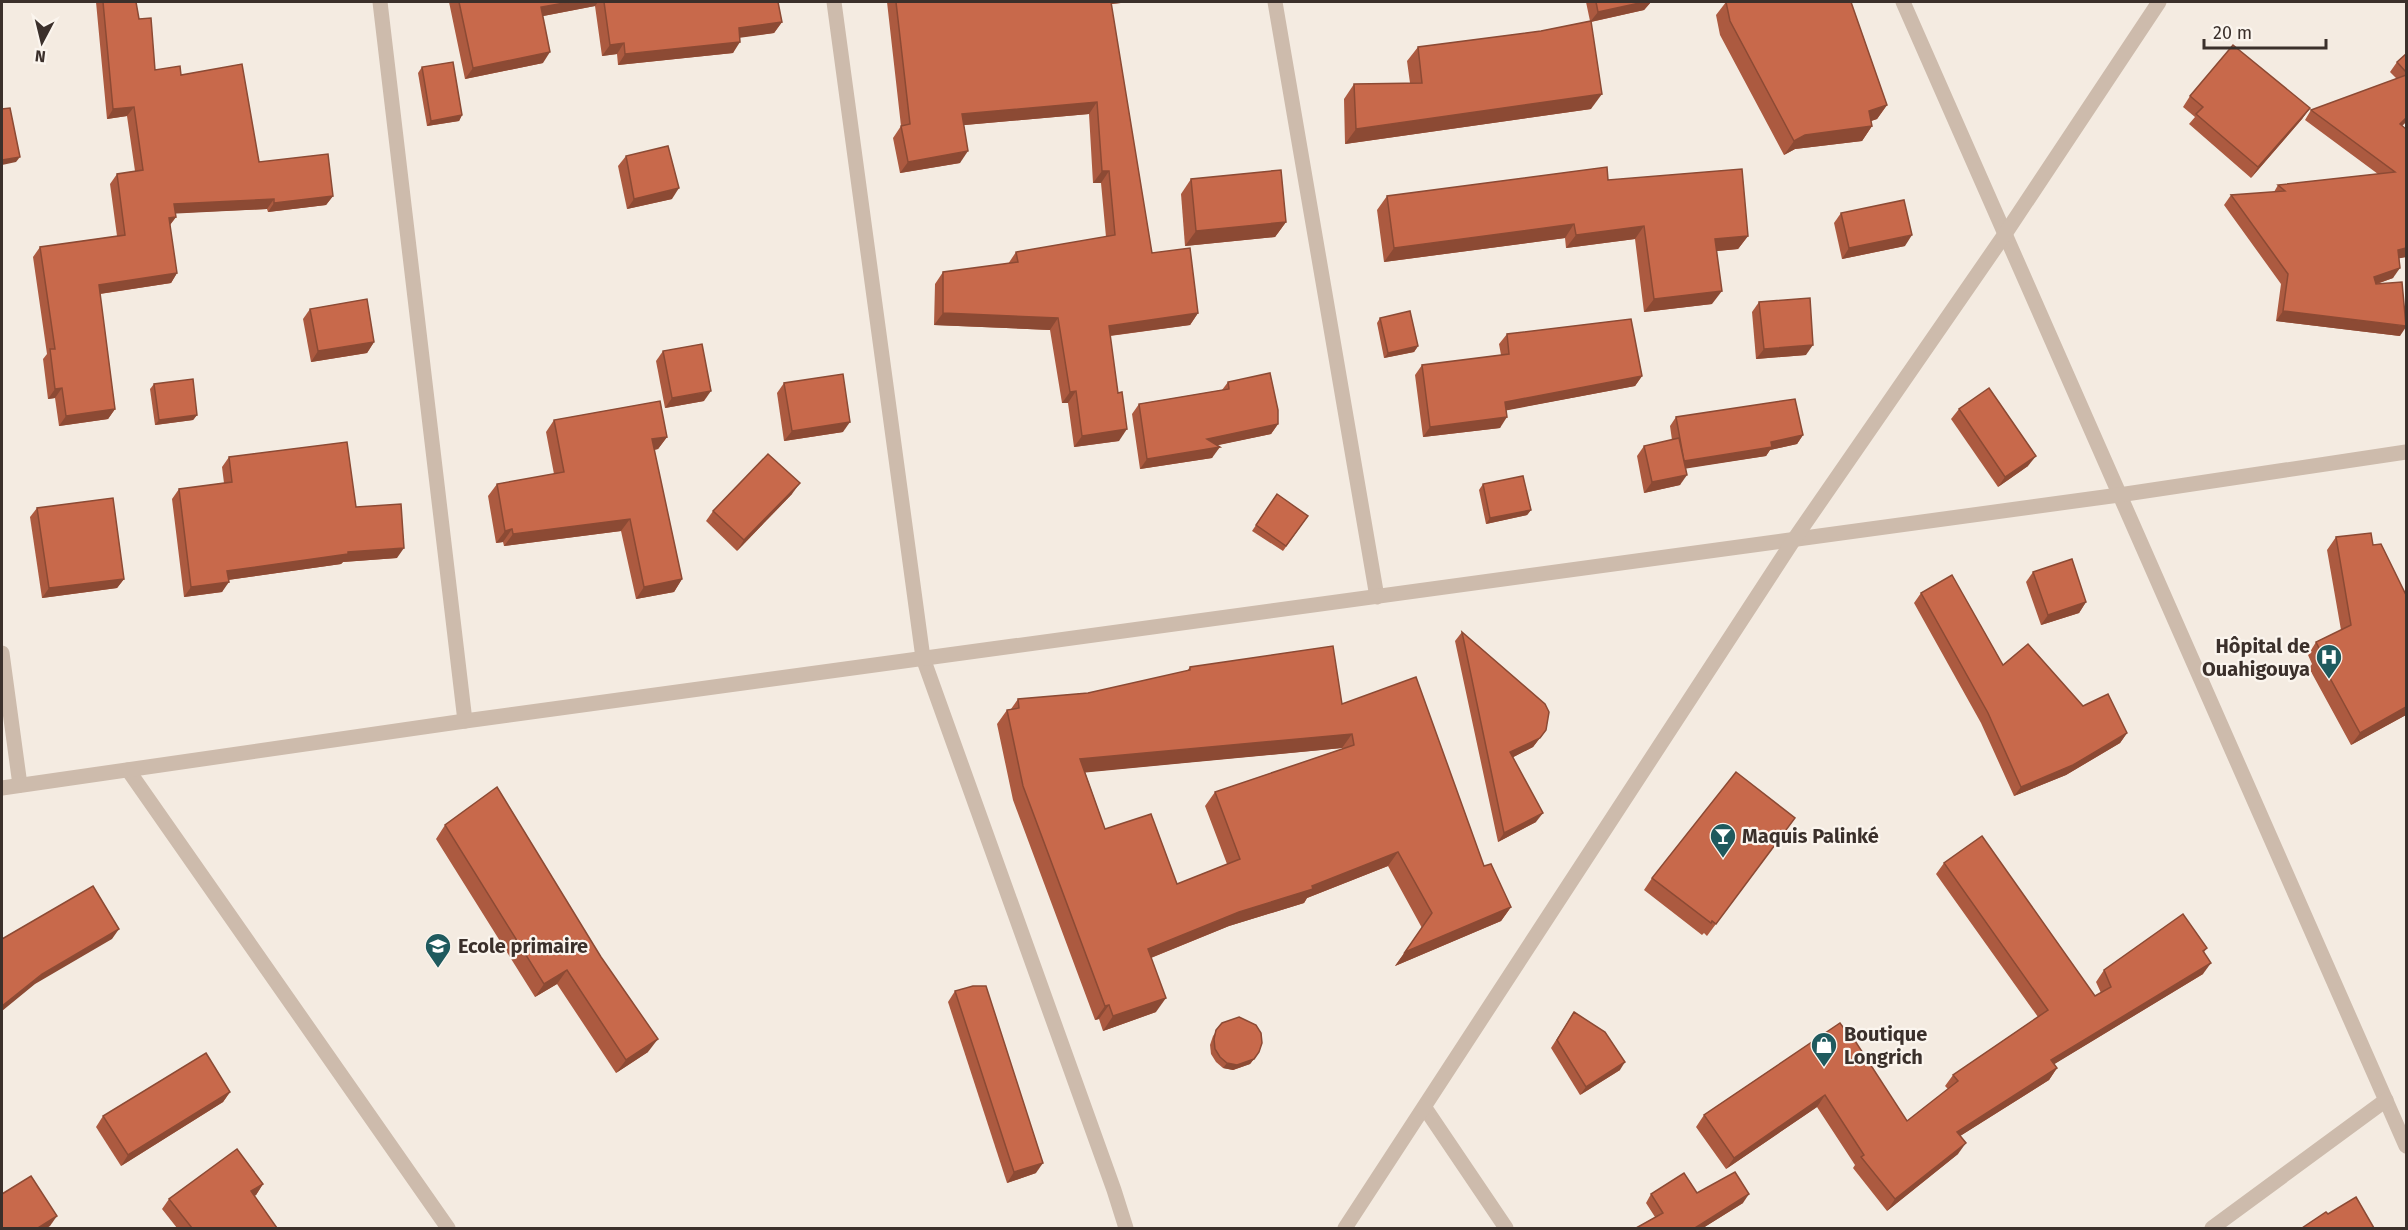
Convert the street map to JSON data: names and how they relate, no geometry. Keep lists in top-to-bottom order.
{
  "places": {
    "hospital": ["Hôpital de Ouahigouya"],
    "bar": ["Maquis Palinké"],
    "school or university": ["Ecole primaire"],
    "shop": ["Boutique Longrich"]
  },
  "scale_bar": "20 m",
  "north": "bottom"
}
